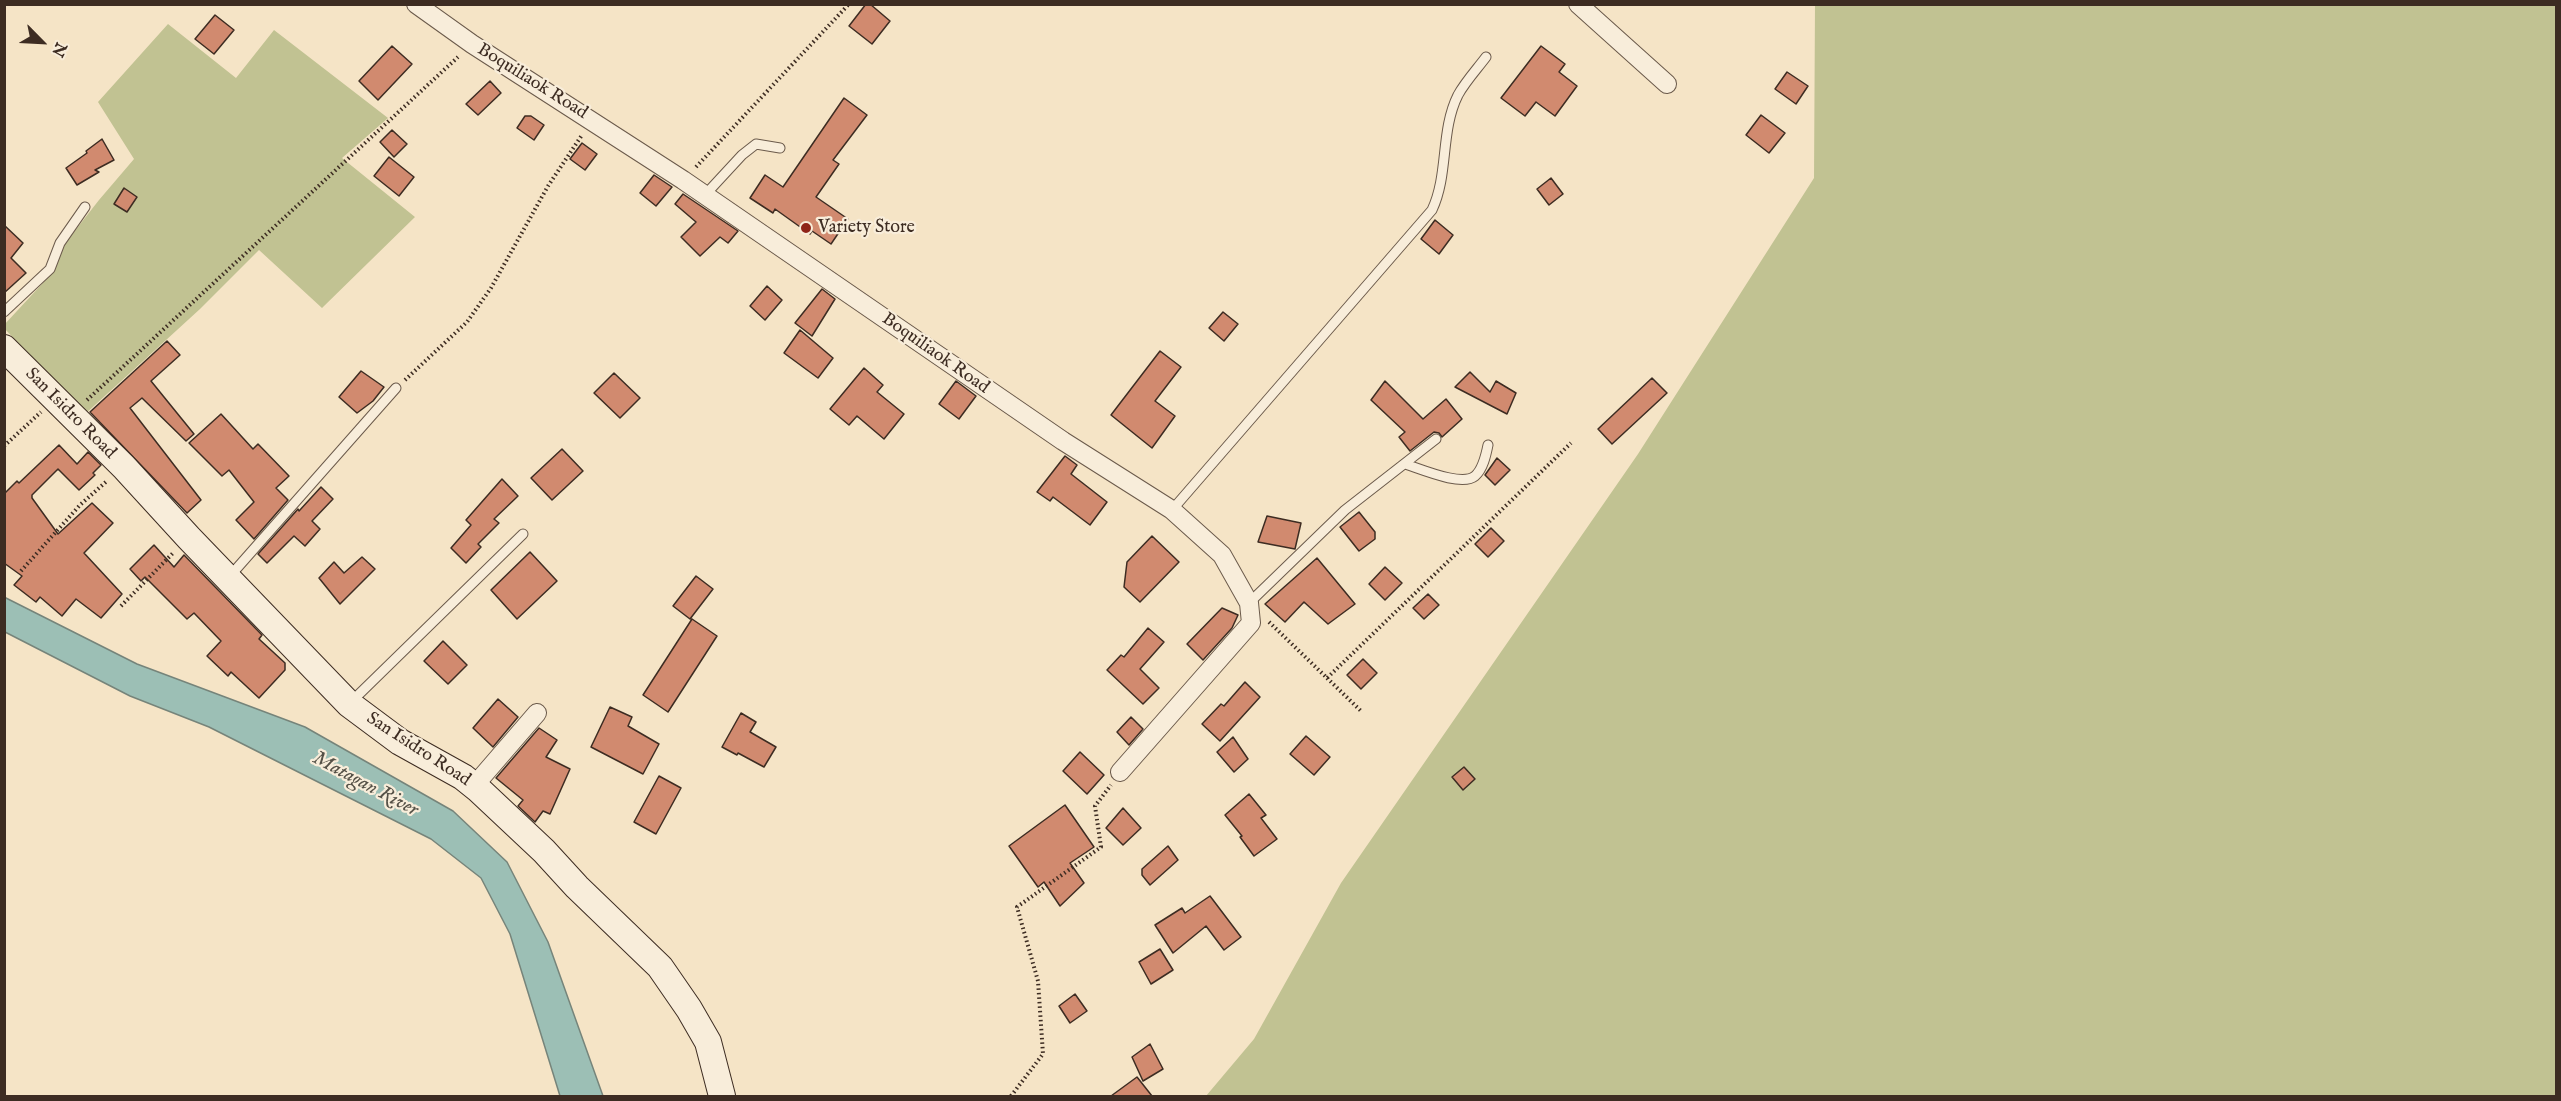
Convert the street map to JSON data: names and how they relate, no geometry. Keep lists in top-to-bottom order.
{
  "streets": {
    "street": ["Boquiliaok Road", "San Isidro Road"]
  },
  "water": ["Matagan River"],
  "places": ["Variety Store"],
  "north": "bottom right"
}
